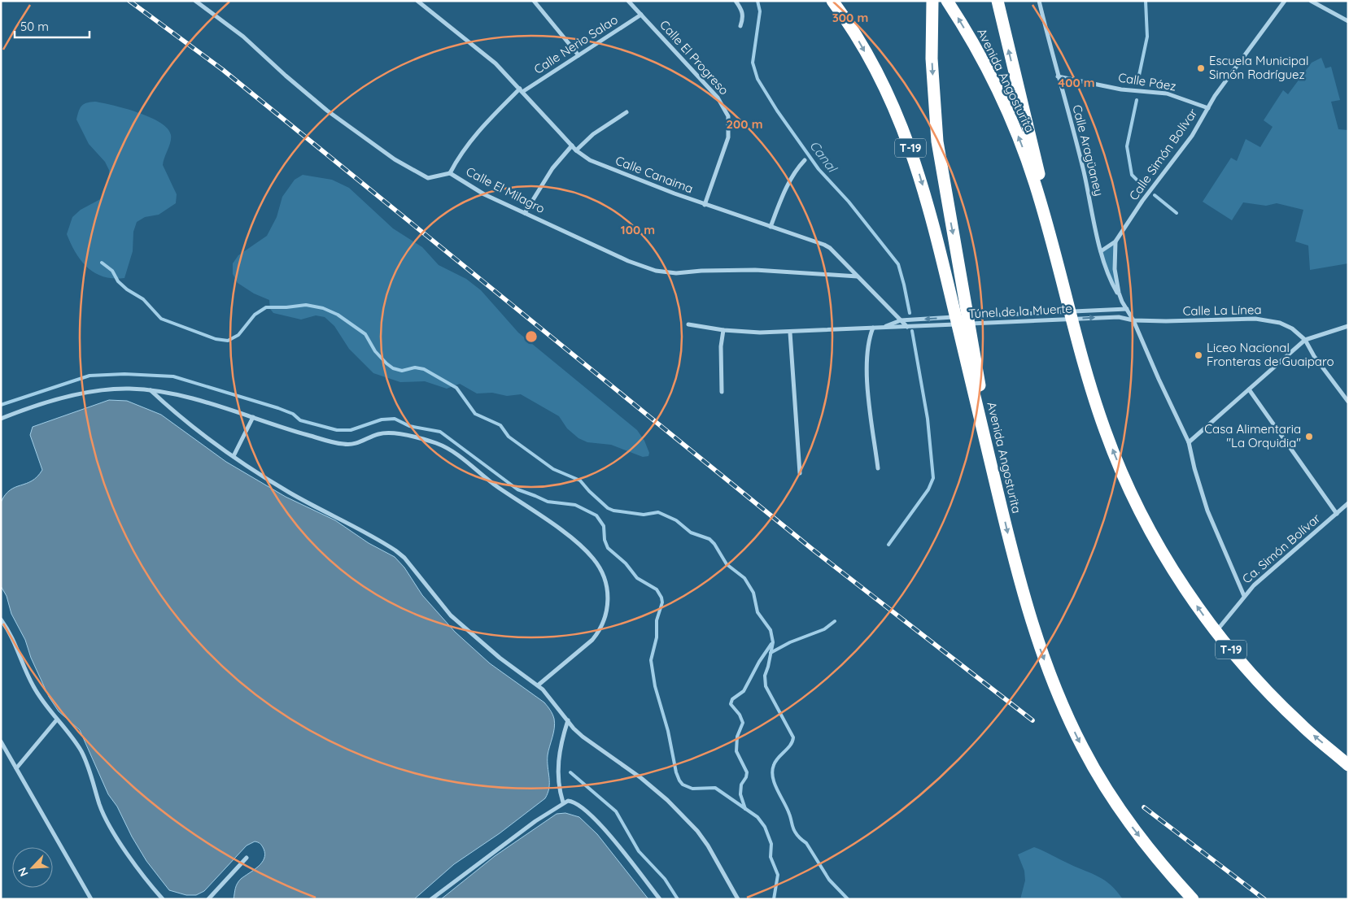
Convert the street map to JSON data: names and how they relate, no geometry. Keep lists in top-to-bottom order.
{
  "streets": {
    "highway": ["Avenida Angosturita", "T-19"],
    "street": [
      "Calle Nerio Salao",
      "Calle El Progreso",
      "Calle Páez",
      "Calle Aragüaney",
      "Calle Simón Bolívar",
      "Calle Canaima",
      "Calle El Milagro",
      "Calle La Línea",
      "Túnel de la Muerte",
      "Ca. Simón Bolívar"
    ]
  },
  "crossings": [
    ["Calle Nerio Salao", "Calle El Progreso"],
    ["Calle Nerio Salao", "Calle Canaima"],
    ["Calle Nerio Salao", "Calle El Milagro"],
    ["Calle El Progreso", "Calle Canaima"],
    ["Avenida Angosturita", "T-19"],
    ["Avenida Angosturita", "Ca. Simón Bolívar"],
    ["Calle Páez", "Calle Aragüaney"],
    ["Calle Páez", "Calle Simón Bolívar"],
    ["Calle Canaima", "Calle El Milagro"],
    ["Calle Canaima", "Túnel de la Muerte"],
    ["Calle La Línea", "Túnel de la Muerte"]
  ],
  "water": ["Canal"],
  "places": ["Escuela Municipal Simón Rodríguez", "Liceo Nacional Fronteras de Guaiparo", "Casa Alimentaria \"La Orquidia\""],
  "scale_bar": "50 m",
  "north": "bottom left",
  "rings": [
    "300 m",
    "400 m",
    "200 m",
    "100 m"
  ]
}
